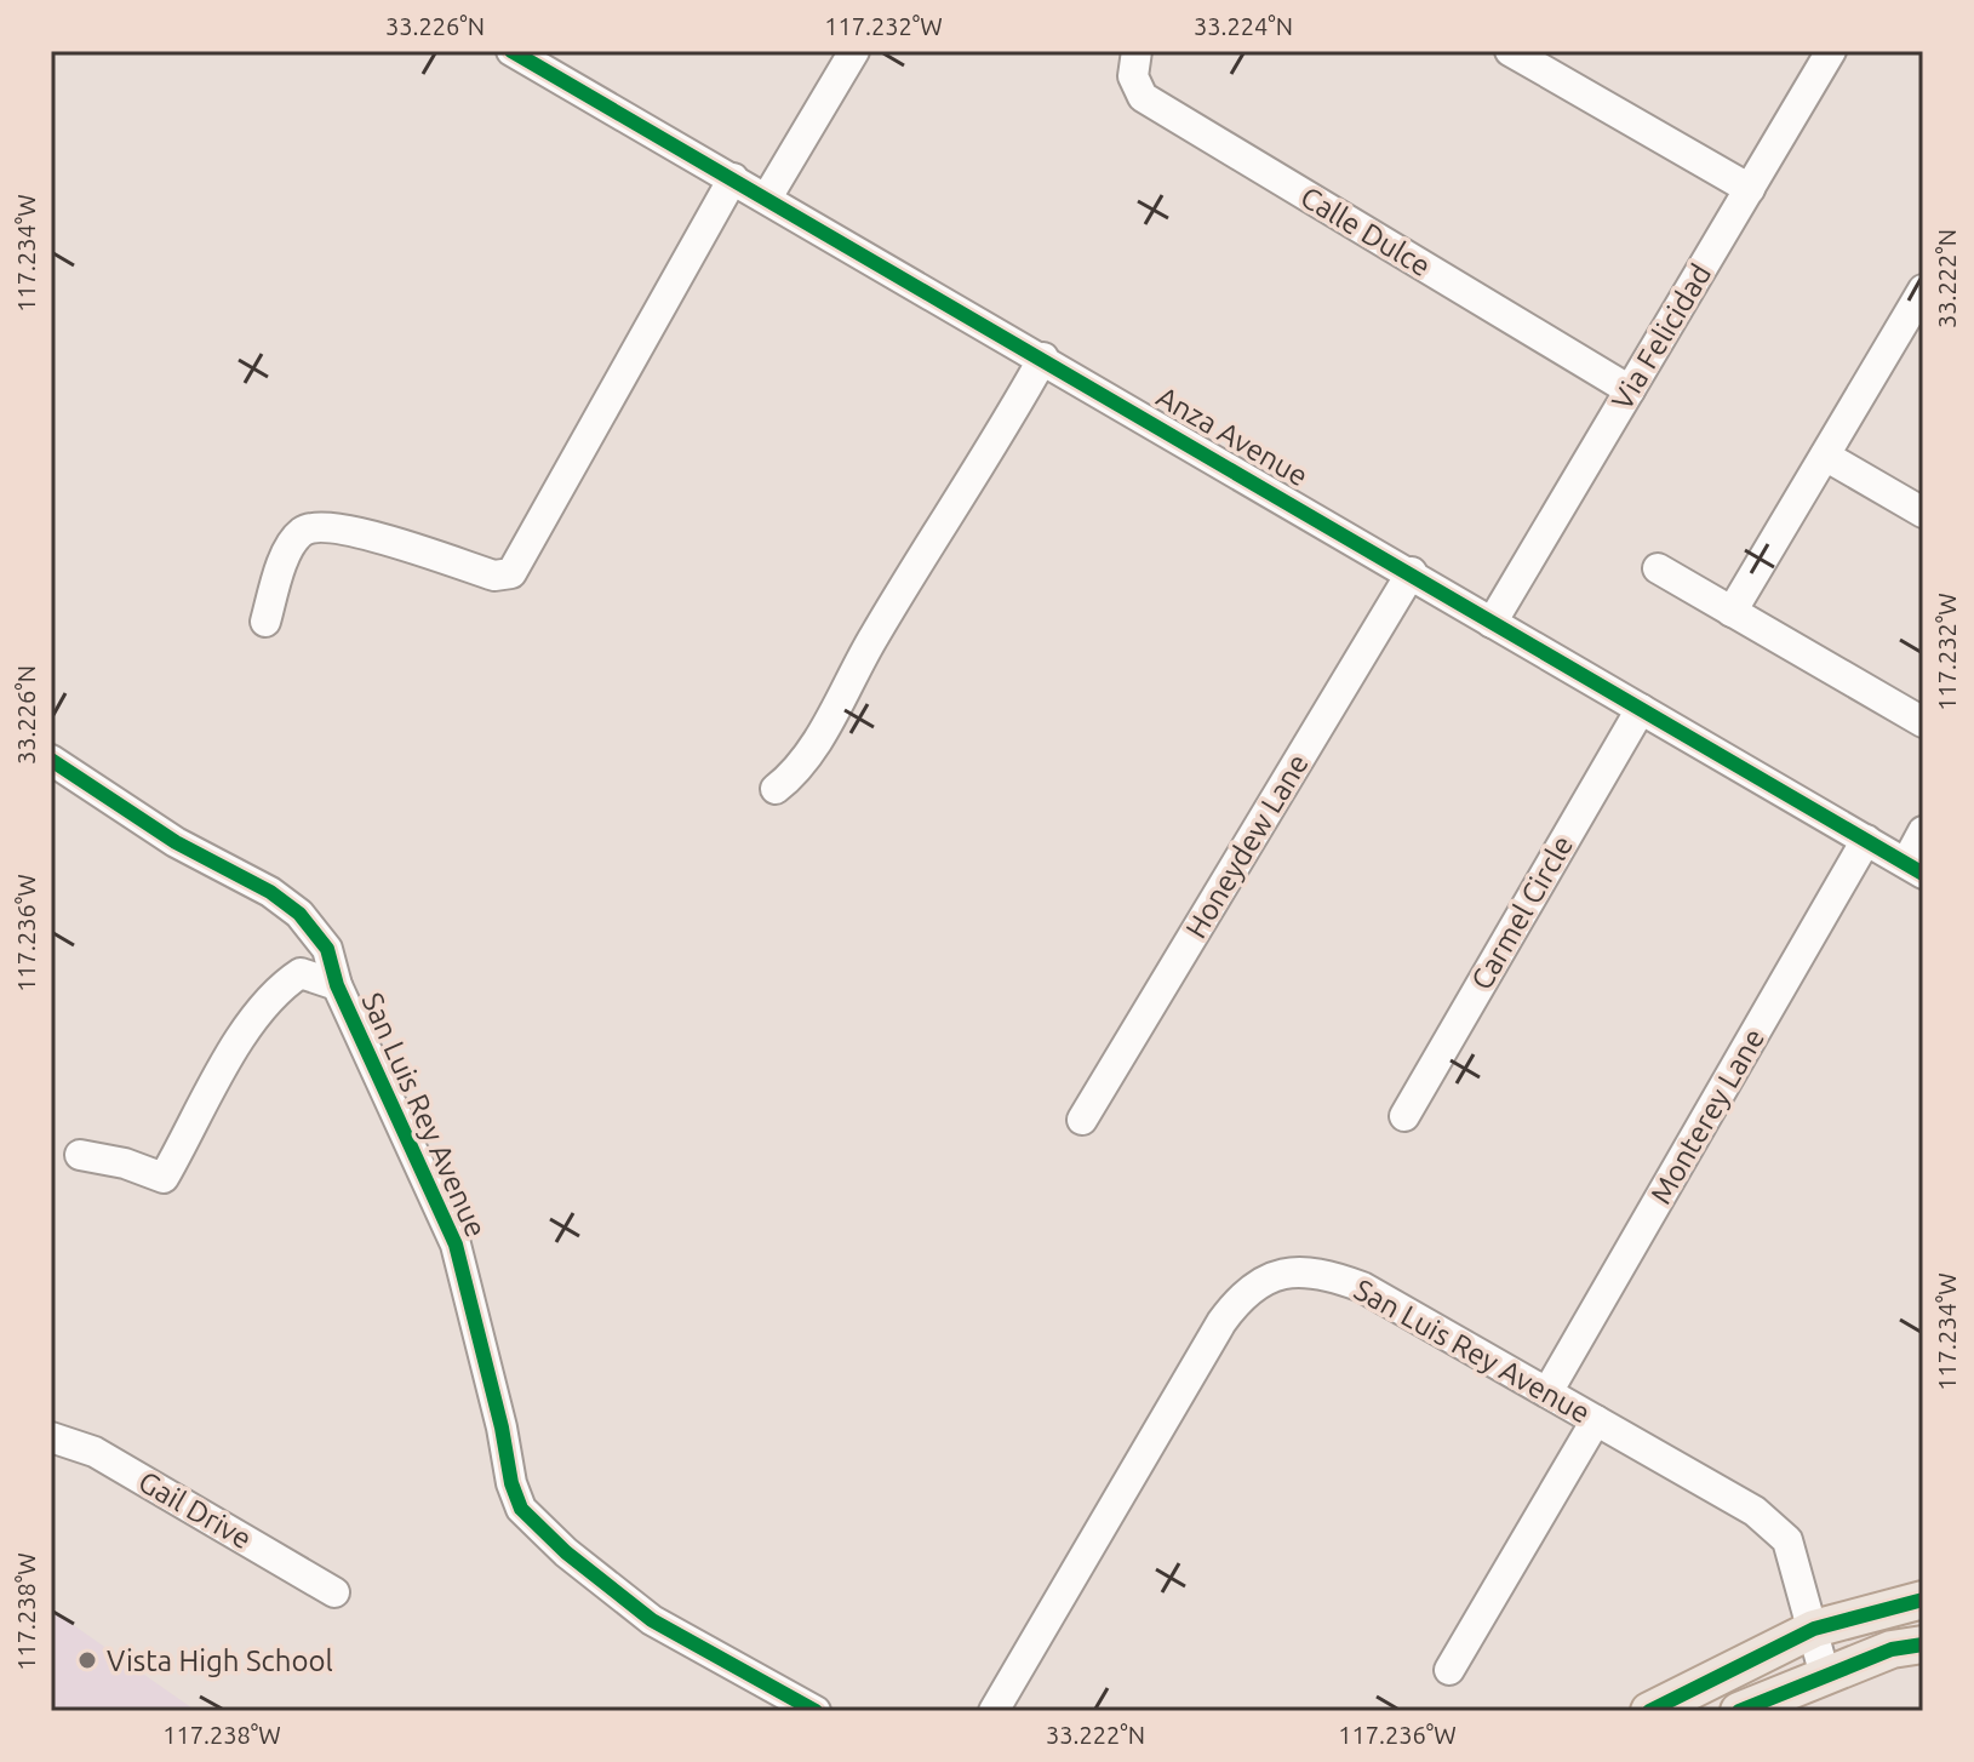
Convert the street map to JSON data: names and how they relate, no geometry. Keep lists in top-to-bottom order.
{
  "streets": {
    "street": [
      "Calle Dulce",
      "Via Felicidad",
      "Anza Avenue",
      "Honeydew Lane",
      "Carmel Circle",
      "San Luis Rey Avenue",
      "Monterey Lane",
      "Gail Drive"
    ]
  },
  "crossings": [
    ["Calle Dulce", "Via Felicidad"],
    ["Via Felicidad", "Anza Avenue"],
    ["Anza Avenue", "Honeydew Lane"],
    ["Anza Avenue", "Carmel Circle"],
    ["Anza Avenue", "Monterey Lane"],
    ["San Luis Rey Avenue", "Monterey Lane"]
  ],
  "places": ["Vista High School"],
  "coordinates": [
    "33.226°N",
    "117.232°W",
    "33.224°N",
    "117.234°W",
    "33.222°N",
    "117.236°W",
    "117.238°W"
  ]
}
